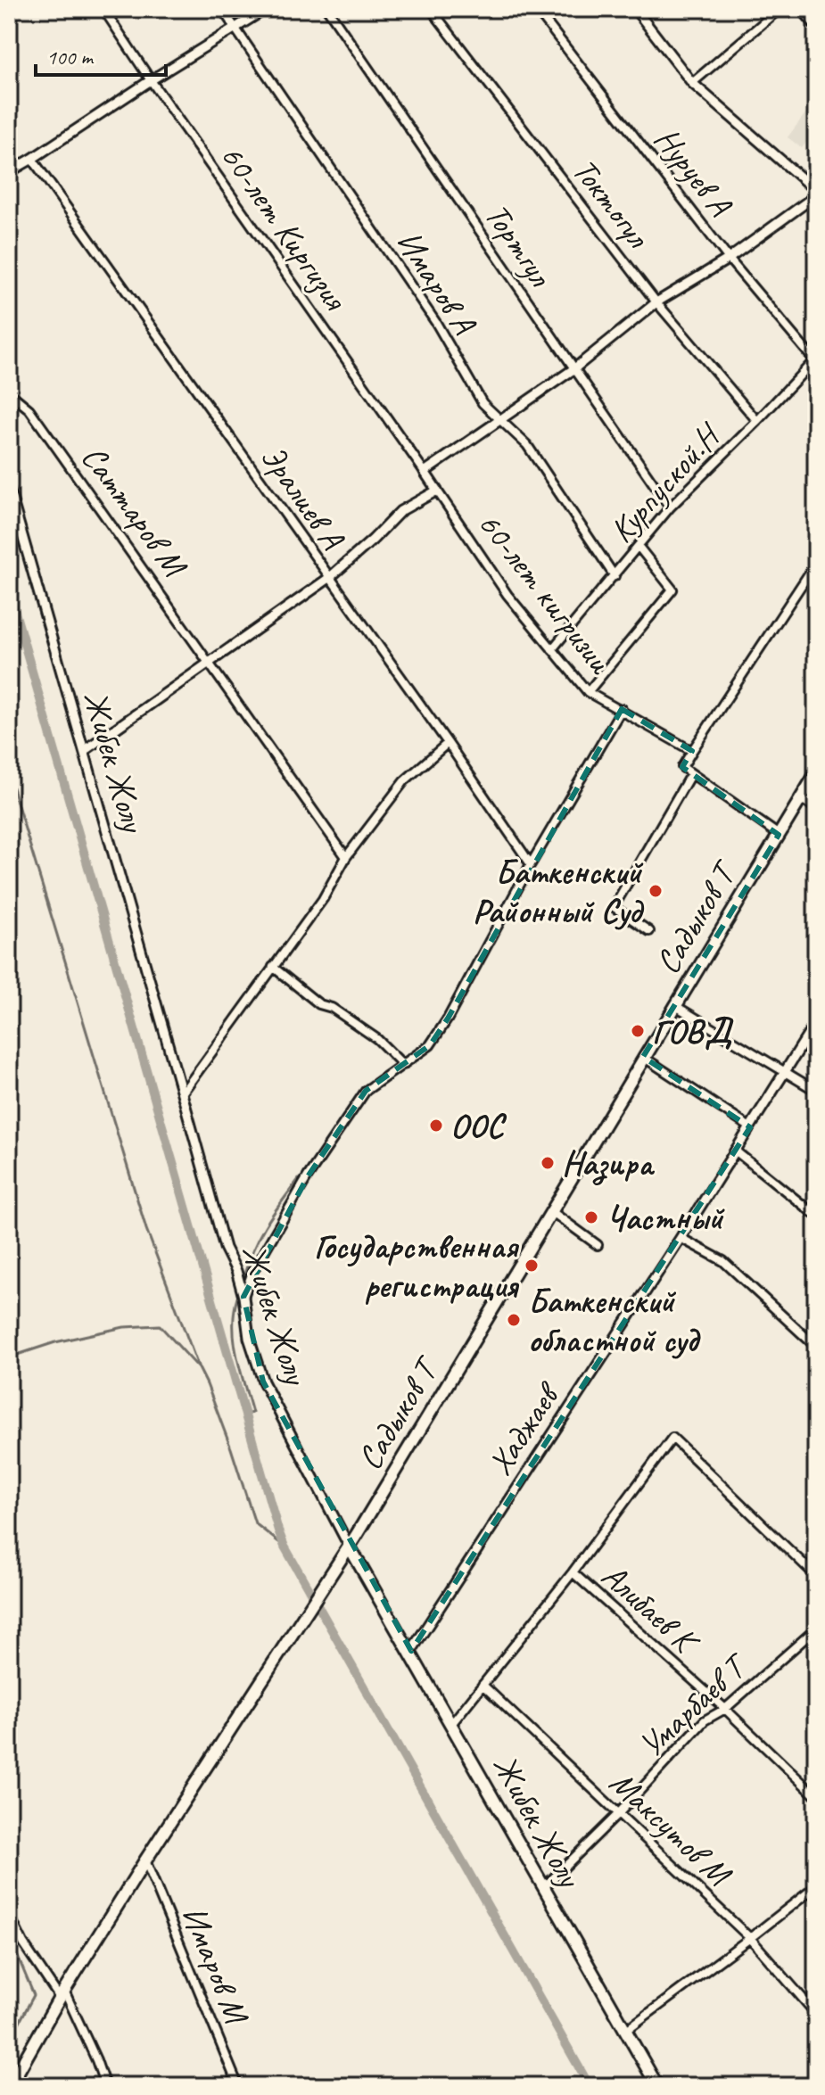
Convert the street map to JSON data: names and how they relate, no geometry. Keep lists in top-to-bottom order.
{
  "streets": {
    "main road": ["Жибек Жолу", "Садыков Т"],
    "street": [
      "Нуруев А",
      "Токтогул",
      "60-лет Киргизия",
      "Тортгул",
      "Имаров А",
      "Курпуской.Н",
      "Эралиев А",
      "Саттаров М",
      "60-лет кигризии",
      "Хаджаев",
      "Алибаев К",
      "Умарбаев Т",
      "Максутов М",
      "Имаров М"
    ]
  },
  "crossings": [
    ["Нуруев А", "Курпуской.Н"],
    ["Токтогул", "Курпуской.Н"],
    ["Тортгул", "Курпуской.Н"],
    ["Имаров А", "Курпуской.Н"],
    ["Курпуской.Н", "60-лет кигризии"],
    ["Жибек Жолу", "Садыков Т"],
    ["Жибек Жолу", "Хаджаев"],
    ["Жибек Жолу", "Умарбаев Т"],
    ["Садыков Т", "Имаров М"],
    ["Алибаев К", "Умарбаев Т"],
    ["Умарбаев Т", "Максутов М"]
  ],
  "places": [
    "Баткенский Районный Суд",
    "ГОВД",
    "ООС",
    "Назира",
    "Частный",
    "Государственная регистрация",
    "Баткенский областной суд"
  ],
  "scale_bar": "100 m"
}
